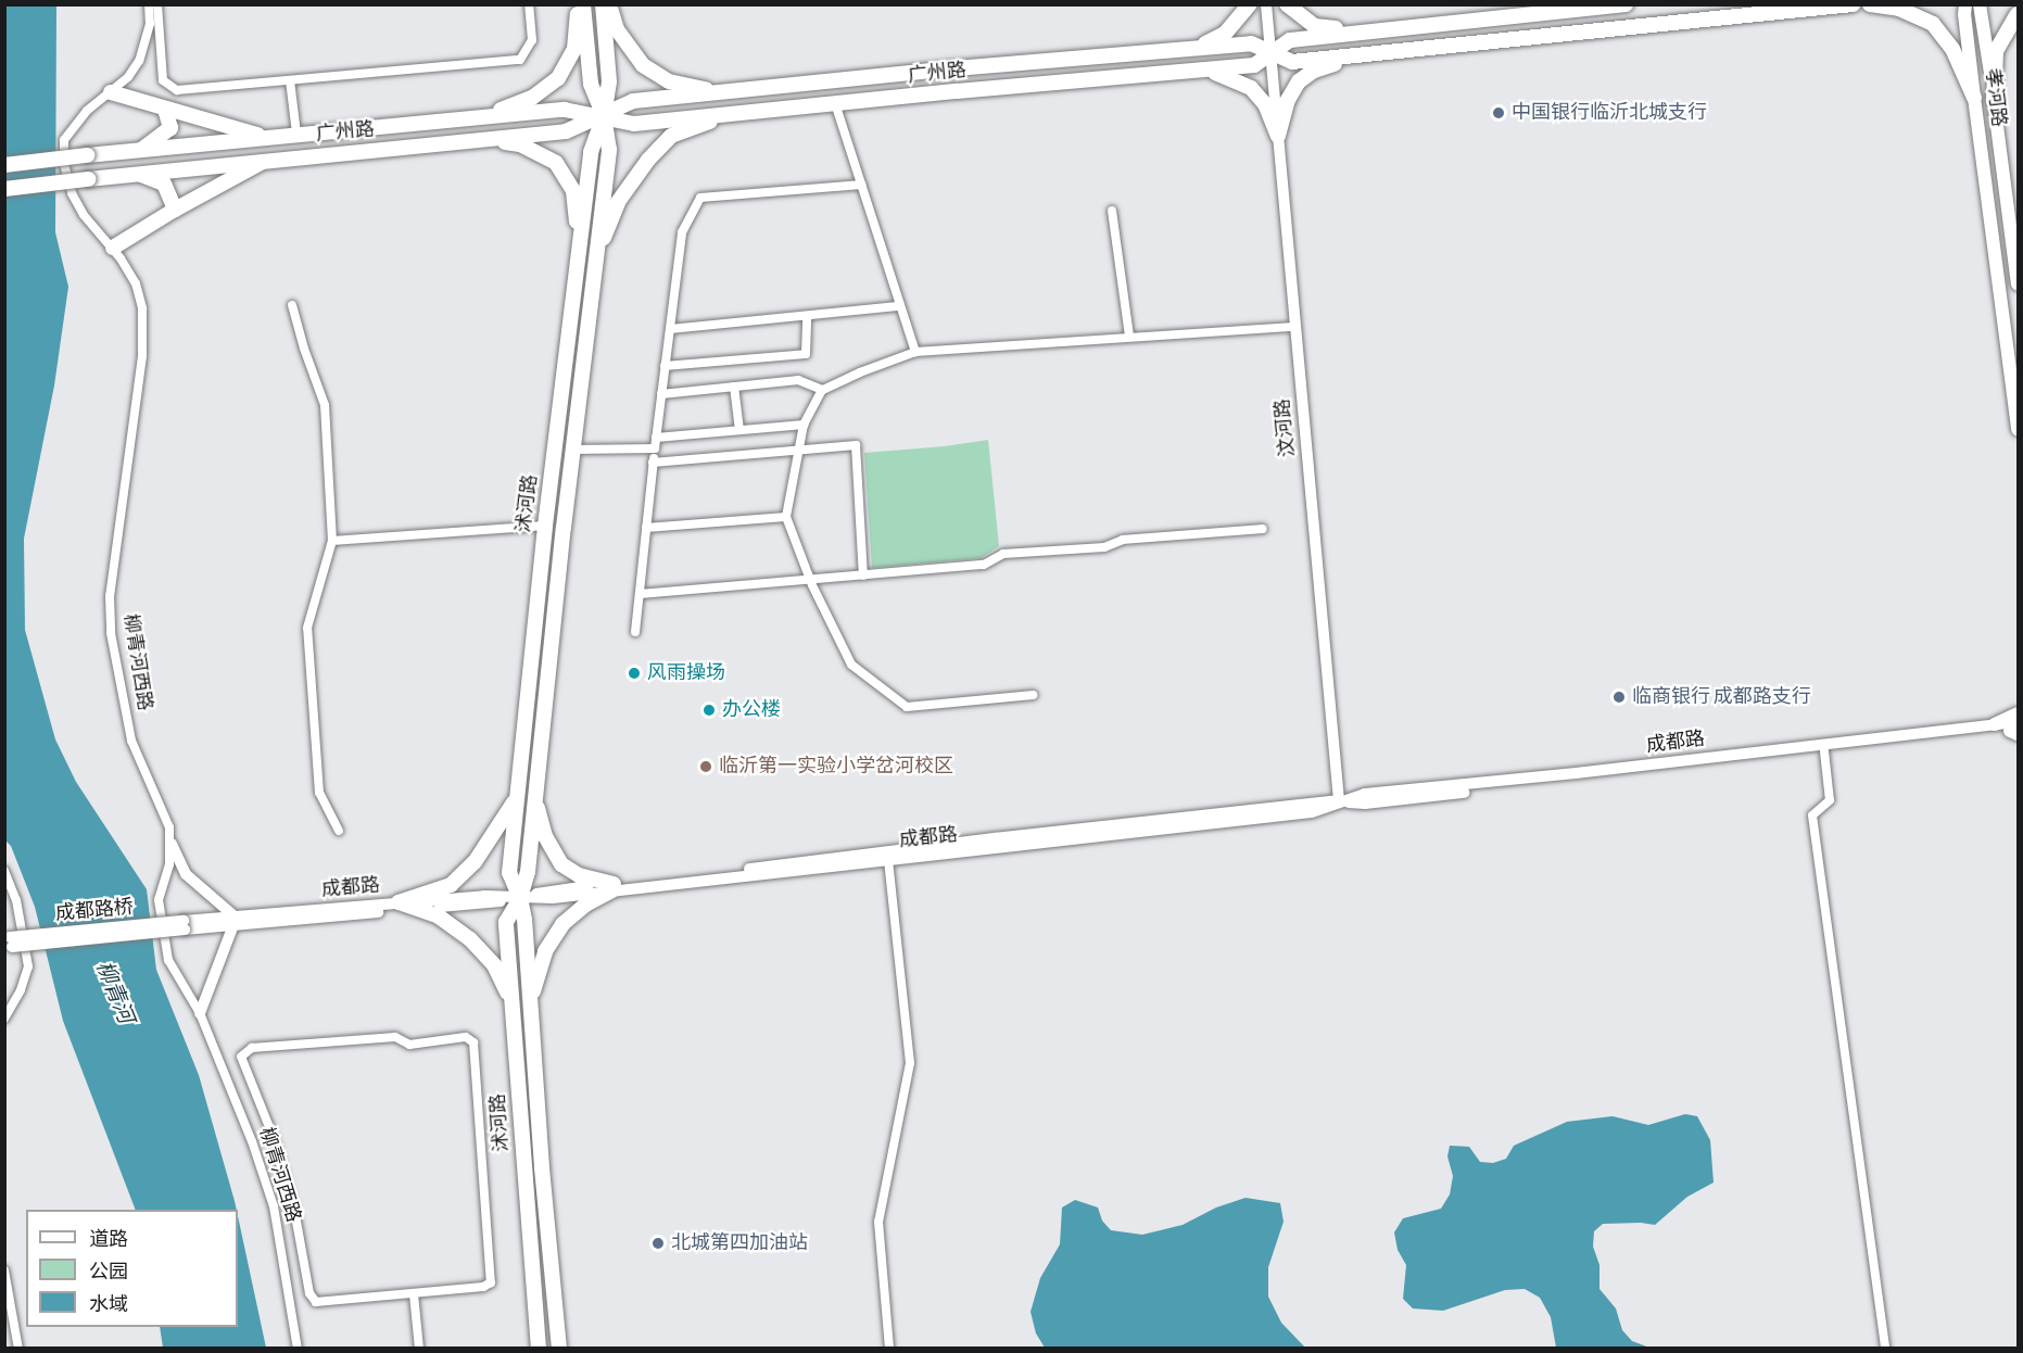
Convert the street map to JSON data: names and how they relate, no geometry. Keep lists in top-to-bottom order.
{
  "streets": {
    "main road": ["广州路", "孝河路", "沭河路"],
    "street": [
      "汶河路",
      "柳青河西路",
      "成都路",
      "成都路桥"
    ]
  },
  "crossings": [
    ["广州路", "汶河路"],
    ["广州路", "沭河路"],
    ["汶河路", "成都路"],
    ["沭河路", "成都路"],
    ["成都路", "成都路桥"]
  ],
  "water": ["柳青河"],
  "places": [
    "中国银行临沂北城支行",
    "风雨操场",
    "临商银行 成都路支行",
    "办公楼",
    "临沂第一实验小学岔河校区",
    "北城第四加油站"
  ],
  "legend": ["道路", "公园", "水域"]
}
